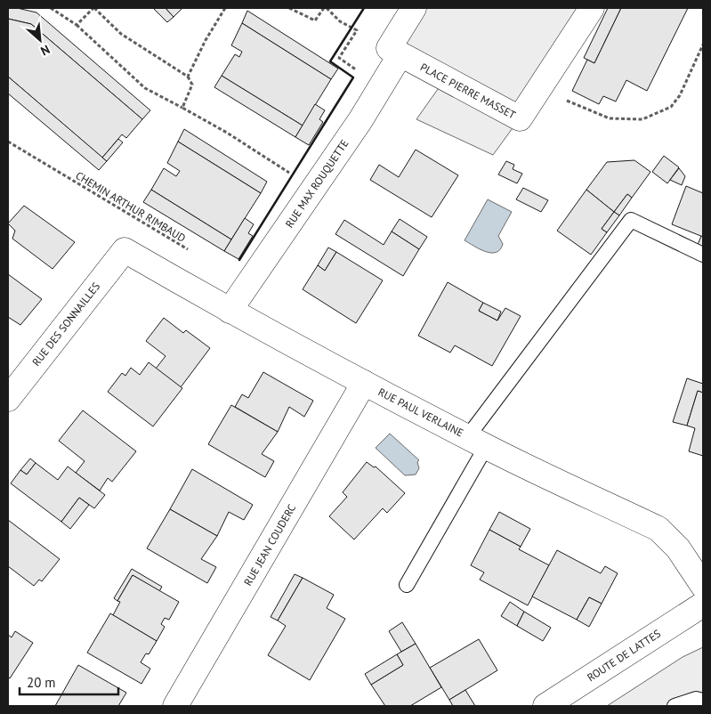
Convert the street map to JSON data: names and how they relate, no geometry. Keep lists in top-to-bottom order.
{
  "streets": {
    "street": [
      "PLACE PIERRE MASSET",
      "RUE MAX ROUQUETTE",
      "RUE DES SONNAILLES",
      "RUE PAUL VERLAINE",
      "RUE JEAN COUDERC",
      "ROUTE DE LATTES"
    ],
    "path": ["CHEMIN ARTHUR RIMBAUD"]
  },
  "crossings": [
    ["PLACE PIERRE MASSET", "RUE MAX ROUQUETTE"],
    ["RUE MAX ROUQUETTE", "RUE PAUL VERLAINE"],
    ["RUE DES SONNAILLES", "RUE PAUL VERLAINE"],
    ["RUE PAUL VERLAINE", "RUE JEAN COUDERC"]
  ],
  "scale_bar": "20 m",
  "north": "bottom right"
}
